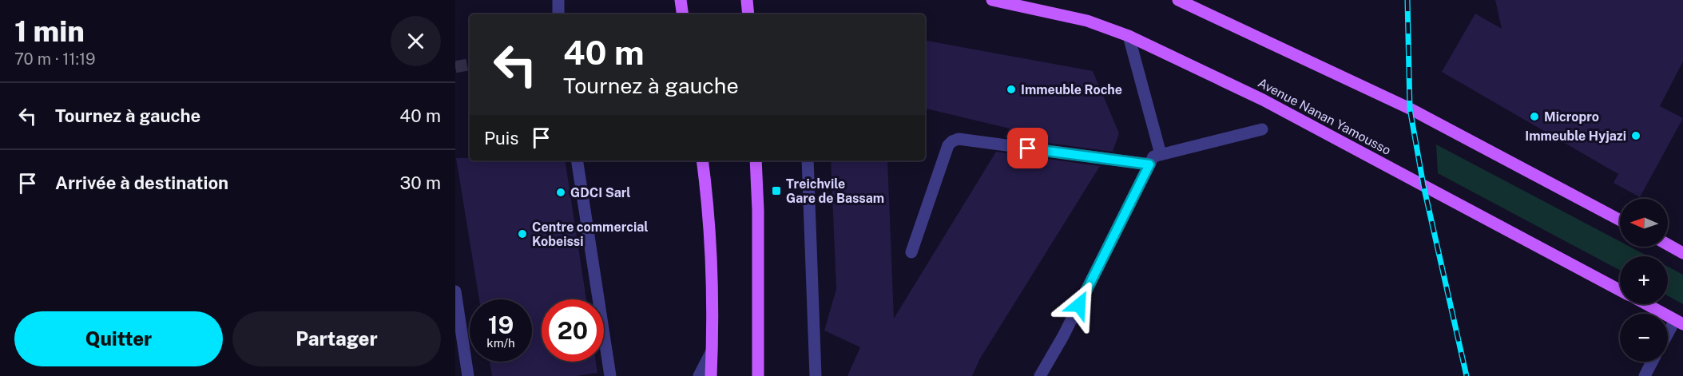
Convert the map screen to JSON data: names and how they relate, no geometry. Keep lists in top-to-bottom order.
{
  "streets": {
    "main road": ["Avenue Nanan Yamousso"]
  },
  "places": {
    "other": [
      "Immeuble Roche",
      "Micropro",
      "Immeuble Hyjazi",
      "GDCI Sarl",
      "Centre commercial Kobeissi"
    ],
    "transit": ["Treichvile Gare de Bassam"]
  },
  "north": "left",
  "page": {
    "heading": ["1 min", "70 m · 11:19"],
    "turn": ["40 m", "Tournez à gauche"],
    "list": [
      {
        "name": "Tournez à gauche",
        "value": "40 m"
      },
      {
        "name": "Arrivée à destination",
        "value": "30 m"
      }
    ],
    "then": "Puis",
    "map_buttons": ["+", "−"],
    "speed": "19 km/h",
    "limit": "20",
    "buttons": ["Quitter", "Partager"]
  }
}
